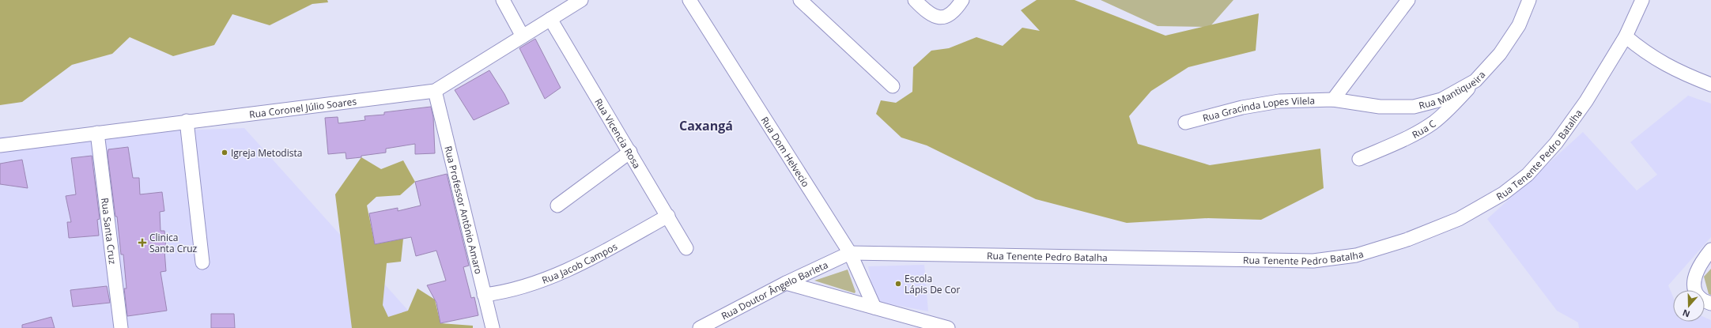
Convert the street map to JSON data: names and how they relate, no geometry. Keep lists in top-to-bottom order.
{
  "streets": {
    "street": [
      "Rua Mantiqueira",
      "Rua Coronel Júlio Soares",
      "Rua Gracinda Lopes Vilela",
      "Rua C",
      "Rua Vicencia Rosa",
      "Rua Dom Helvecio",
      "Rua Tenente Pedro Batalha",
      "Rua Professor Antônio Amaro",
      "Rua Santa Cruz",
      "Rua Jacob Campos",
      "Rua Doutor Ângelo Barleta"
    ]
  },
  "crossings": [
    ["Rua Mantiqueira", "Rua Gracinda Lopes Vilela"],
    ["Rua Mantiqueira", "Rua C"],
    ["Rua Coronel Júlio Soares", "Rua Vicencia Rosa"],
    ["Rua Coronel Júlio Soares", "Rua Professor Antônio Amaro"],
    ["Rua Coronel Júlio Soares", "Rua Santa Cruz"],
    ["Rua Vicencia Rosa", "Rua Jacob Campos"],
    ["Rua Dom Helvecio", "Rua Tenente Pedro Batalha"],
    ["Rua Dom Helvecio", "Rua Doutor Ângelo Barleta"],
    ["Rua Tenente Pedro Batalha", "Rua Doutor Ângelo Barleta"],
    ["Rua Professor Antônio Amaro", "Rua Jacob Campos"]
  ],
  "districts": ["Caxangá"],
  "places": {
    "other": ["Igreja Metodista", "Escola Lápis De Cor"],
    "health": ["Clinica Santa Cruz"]
  },
  "north": "bottom"
}
